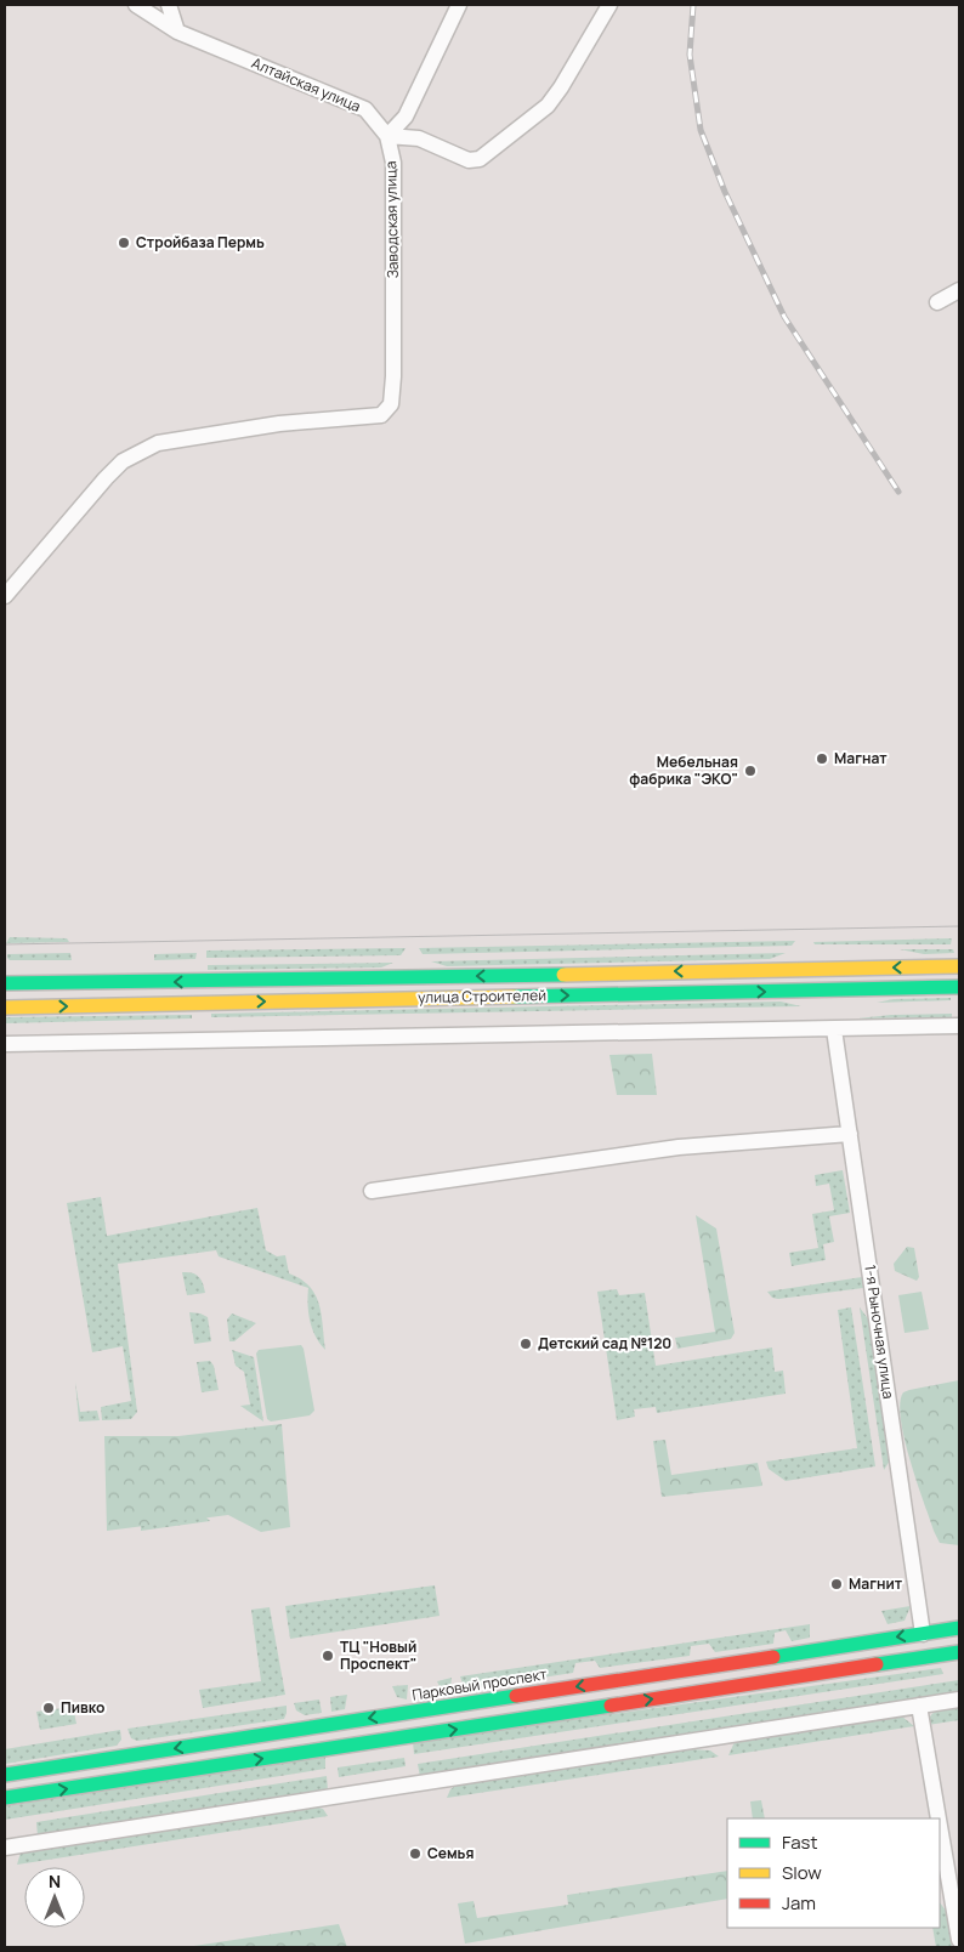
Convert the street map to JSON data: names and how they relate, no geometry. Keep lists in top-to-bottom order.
{
  "streets": {
    "main road": ["улица Строителей", "Парковый проспект"],
    "street": ["Алтайская улица", "Заводская улица", "1-я Рыночная улица"]
  },
  "crossings": [
    ["Алтайская улица", "Заводская улица"],
    ["1-я Рыночная улица", "Парковый проспект"]
  ],
  "places": [
    "Стройбаза Пермь",
    "Магнат",
    "Мебельная фабрика \"ЭКО\"",
    "Детский сад №120",
    "Магнит",
    "ТЦ \"Новый Проспект\"",
    "Пивко",
    "Семья"
  ],
  "legend": ["Fast", "Slow", "Jam"],
  "north": "top"
}
